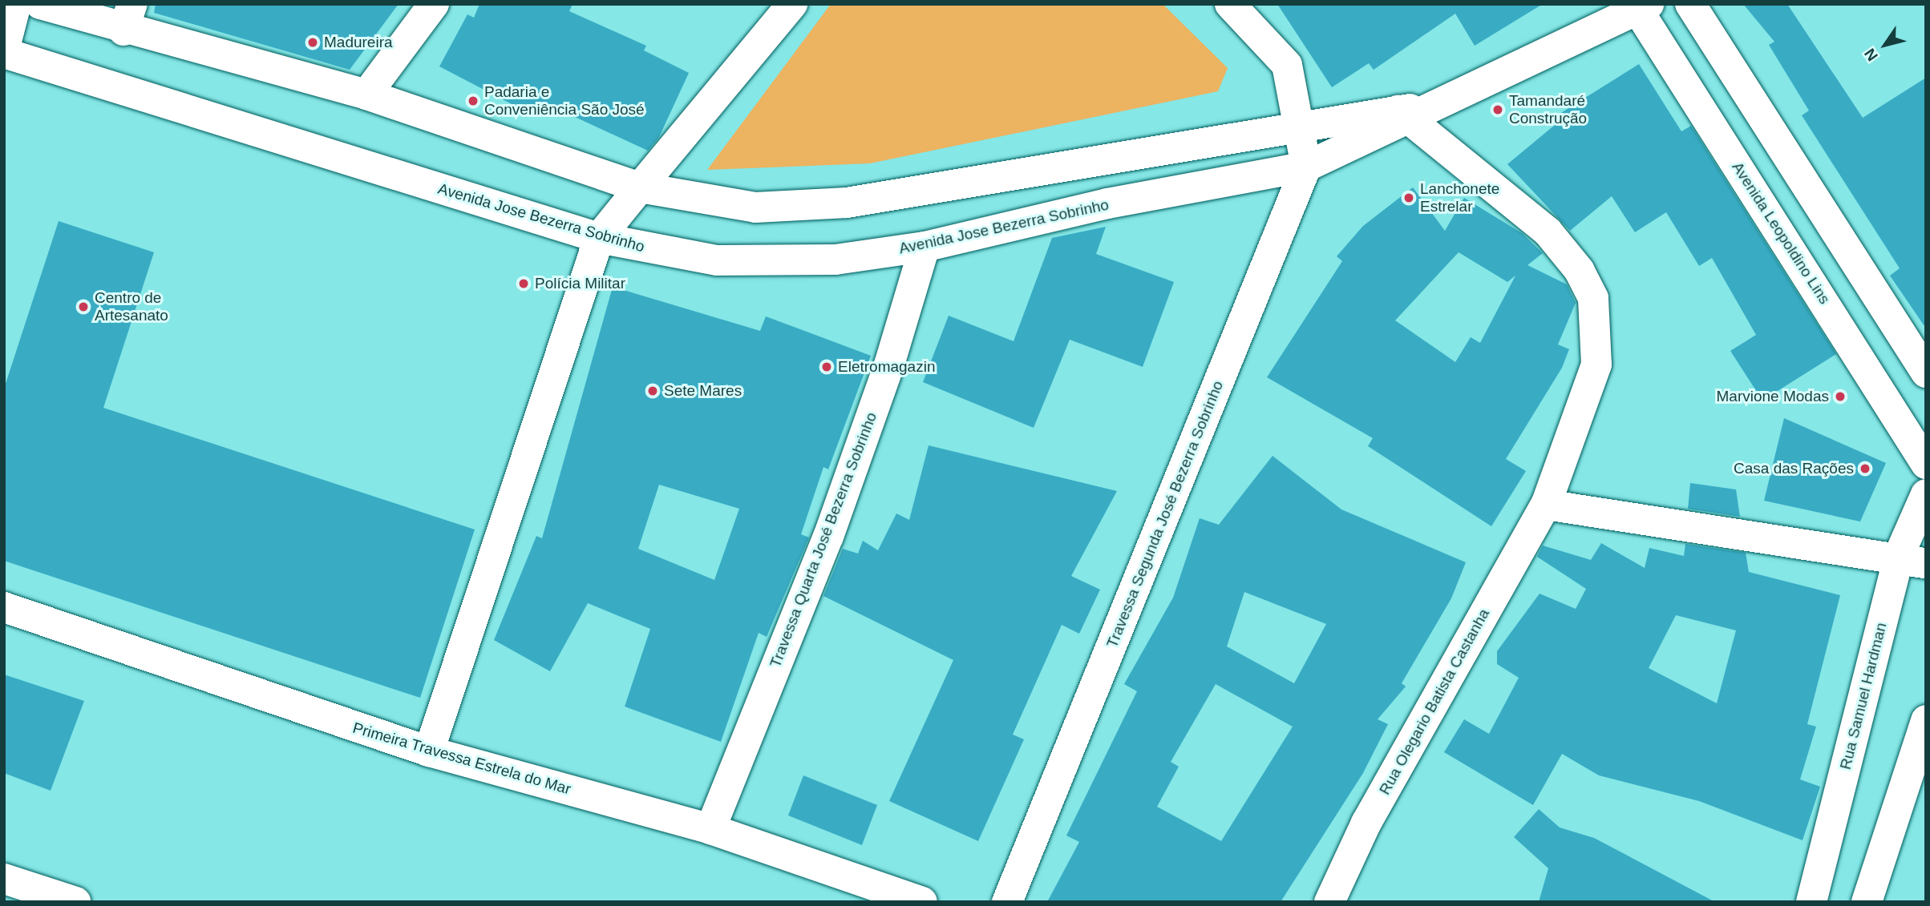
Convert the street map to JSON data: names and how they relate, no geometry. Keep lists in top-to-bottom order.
{
  "streets": {
    "street": [
      "Avenida Jose Bezerra Sobrinho",
      "Avenida Leopoldino Lins",
      "Travessa Segunda José Bezerra Sobrinho",
      "Travessa Quarta José Bezerra Sobrinho",
      "Rua Samuel Hardman",
      "Rua Olegario Batista Castanha",
      "Primeira Travessa Estrela do Mar"
    ]
  },
  "crossings": [
    ["Avenida Jose Bezerra Sobrinho", "Avenida Leopoldino Lins"],
    ["Avenida Jose Bezerra Sobrinho", "Travessa Segunda José Bezerra Sobrinho"],
    ["Avenida Jose Bezerra Sobrinho", "Travessa Quarta José Bezerra Sobrinho"],
    ["Avenida Jose Bezerra Sobrinho", "Rua Olegario Batista Castanha"],
    ["Travessa Quarta José Bezerra Sobrinho", "Primeira Travessa Estrela do Mar"]
  ],
  "places": [
    "Madureira",
    "Padaria e Conveniência São José",
    "Tamandaré Construção",
    "Lanchonete Estrelar",
    "Polícia Militar",
    "Centro de Artesanato",
    "Eletromagazin",
    "Sete Mares",
    "Marvione Modas",
    "Casa das Rações"
  ],
  "north": "bottom left"
}
